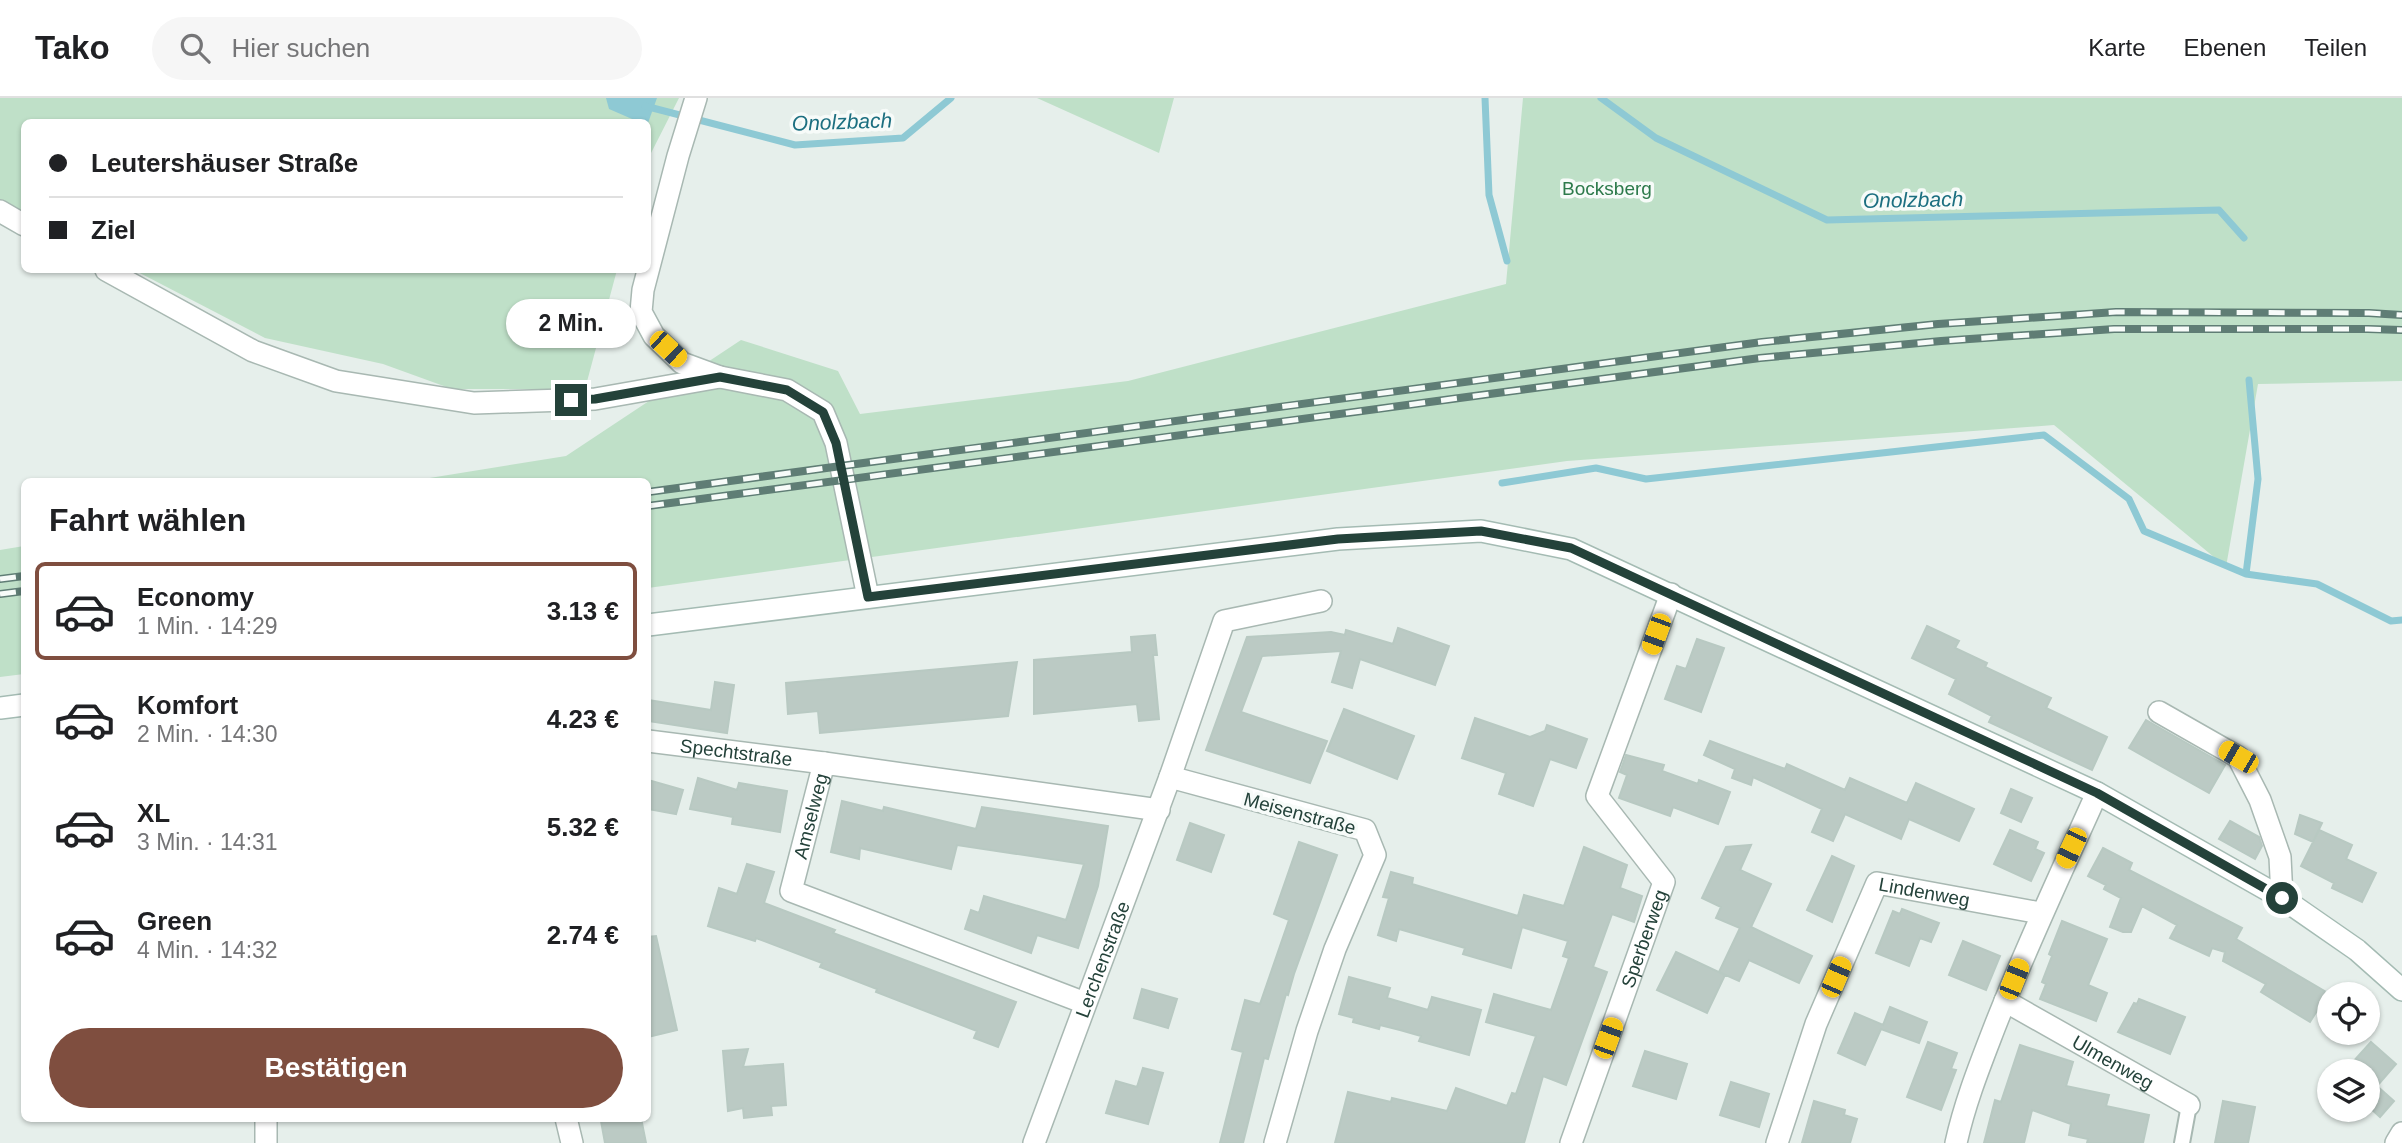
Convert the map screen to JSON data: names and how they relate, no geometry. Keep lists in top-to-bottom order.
{
  "streets": {
    "street": [
      "Spechtstraße",
      "Meisenstraße",
      "Amselweg",
      "Lindenweg",
      "Sperberweg",
      "Lerchenstraße",
      "Ulmenweg"
    ]
  },
  "crossings": [
    ["Spechtstraße", "Amselweg"],
    ["Meisenstraße", "Lerchenstraße"],
    ["Amselweg", "Lerchenstraße"]
  ],
  "water": ["Onolzbach"],
  "parks": ["Bocksberg"],
  "page": {
    "header": "Tako",
    "search": "Hier suchen",
    "nav": ["Karte", "Ebenen", "Teilen"],
    "banner": ["Leutershäuser Straße", "Ziel"],
    "bubble": "2 Min.",
    "heading": "Fahrt wählen",
    "list": [
      {
        "name": "Economy",
        "note": "1 Min. · 14:29",
        "value": "3.13 €"
      },
      {
        "name": "Komfort",
        "note": "2 Min. · 14:30",
        "value": "4.23 €"
      },
      {
        "name": "XL",
        "note": "3 Min. · 14:31",
        "value": "5.32 €"
      },
      {
        "name": "Green",
        "note": "4 Min. · 14:32",
        "value": "2.74 €"
      }
    ],
    "buttons": "Bestätigen"
  }
}
